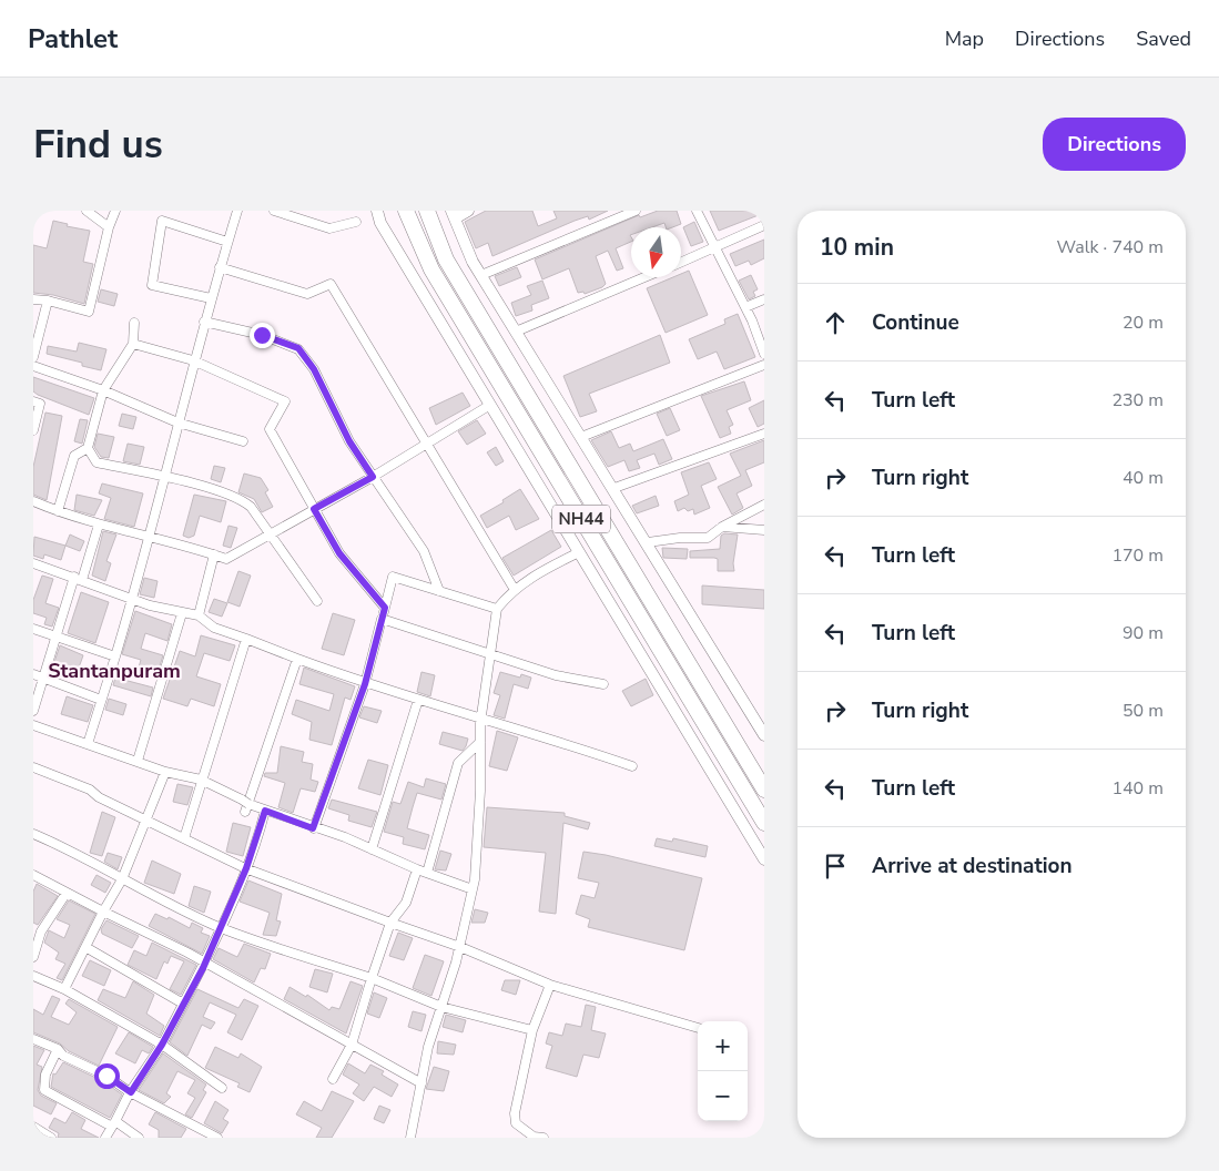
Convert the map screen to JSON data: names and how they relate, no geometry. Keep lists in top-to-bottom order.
{
  "streets": {
    "highway": ["NH44"]
  },
  "districts": ["Stantanpuram"],
  "north": "bottom",
  "page": {
    "header": "Pathlet",
    "nav": ["Map", "Directions", "Saved"],
    "buttons": "Directions",
    "title": "Find us",
    "heading": ["10 min", "Walk · 740 m"],
    "list": [
      ["Continue", "20 m"],
      ["Turn left", "230 m"],
      ["Turn right", "40 m"],
      ["Turn left", "170 m"],
      ["Turn left", "90 m"],
      ["Turn right", "50 m"],
      ["Turn left", "140 m"],
      "Arrive at destination"
    ],
    "map_buttons": ["+", "−"]
  }
}
